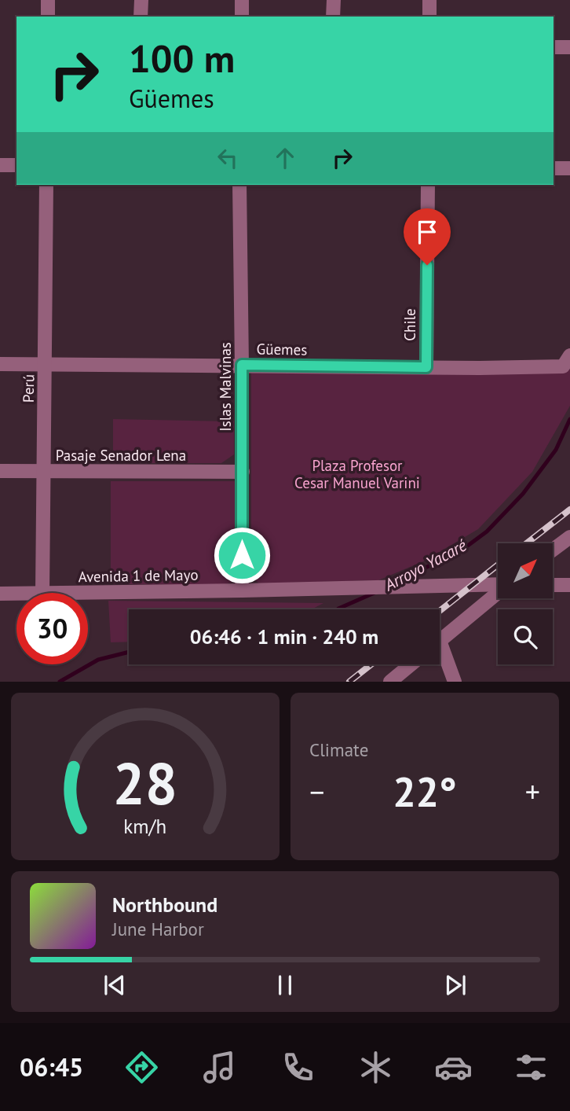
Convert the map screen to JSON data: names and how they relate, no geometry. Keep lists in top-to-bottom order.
{
  "streets": {
    "street": [
      "Chile",
      "Güemes",
      "Islas Malvinas",
      "Perú",
      "Pasaje Senador Lena",
      "Avenida 1 de Mayo"
    ]
  },
  "crossings": [
    ["Chile", "Güemes"],
    ["Güemes", "Islas Malvinas"],
    ["Güemes", "Perú"],
    ["Islas Malvinas", "Pasaje Senador Lena"],
    ["Islas Malvinas", "Avenida 1 de Mayo"],
    ["Perú", "Pasaje Senador Lena"]
  ],
  "water": ["Arroyo Yacaré"],
  "parks": ["Plaza Profesor Cesar Manuel Varini"],
  "north": "top right",
  "page": {
    "turn": ["100 m", "Güemes"],
    "limit": "30",
    "trip": "06:46 · 1 min · 240 m",
    "tile": "Climate",
    "heat": ["−", "22°", "+"],
    "song": ["Northbound", "June Harbor"],
    "tabs": "06:45",
    "gauge": ["28", "km/h"]
  }
}
